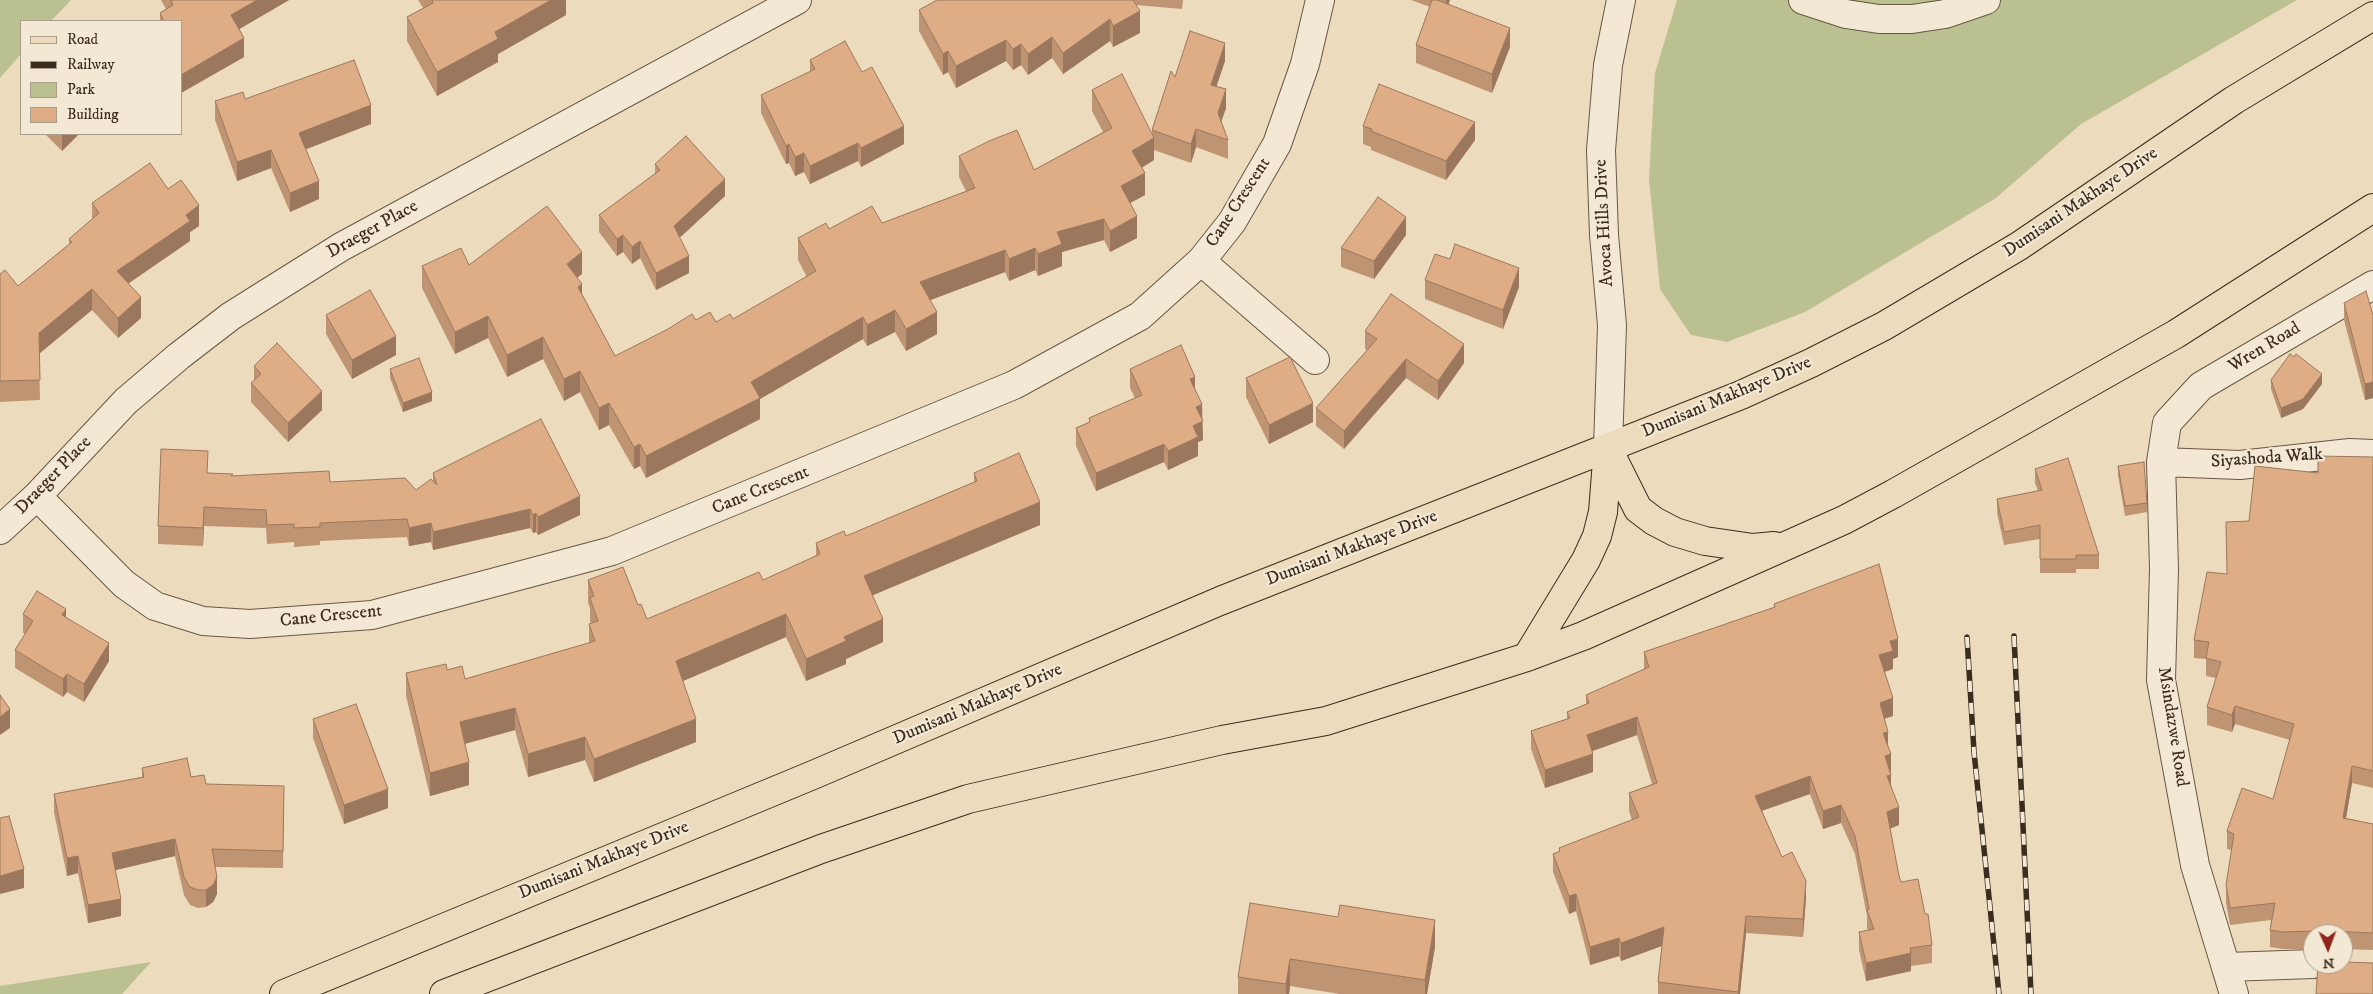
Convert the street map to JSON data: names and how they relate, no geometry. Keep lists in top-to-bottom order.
{
  "streets": {
    "main road": ["Dumisani Makhaye Drive"],
    "street": [
      "Cane Crescent",
      "Avoca Hills Drive",
      "Draeger Place",
      "Wren Road",
      "Siyashoda Walk",
      "Msindazwe Road"
    ]
  },
  "crossings": [
    ["Cane Crescent", "Draeger Place"],
    ["Dumisani Makhaye Drive", "Avoca Hills Drive"],
    ["Wren Road", "Msindazwe Road"],
    ["Siyashoda Walk", "Msindazwe Road"]
  ],
  "legend": [
    "Road",
    "Railway",
    "Park",
    "Building"
  ],
  "north": "bottom"
}
